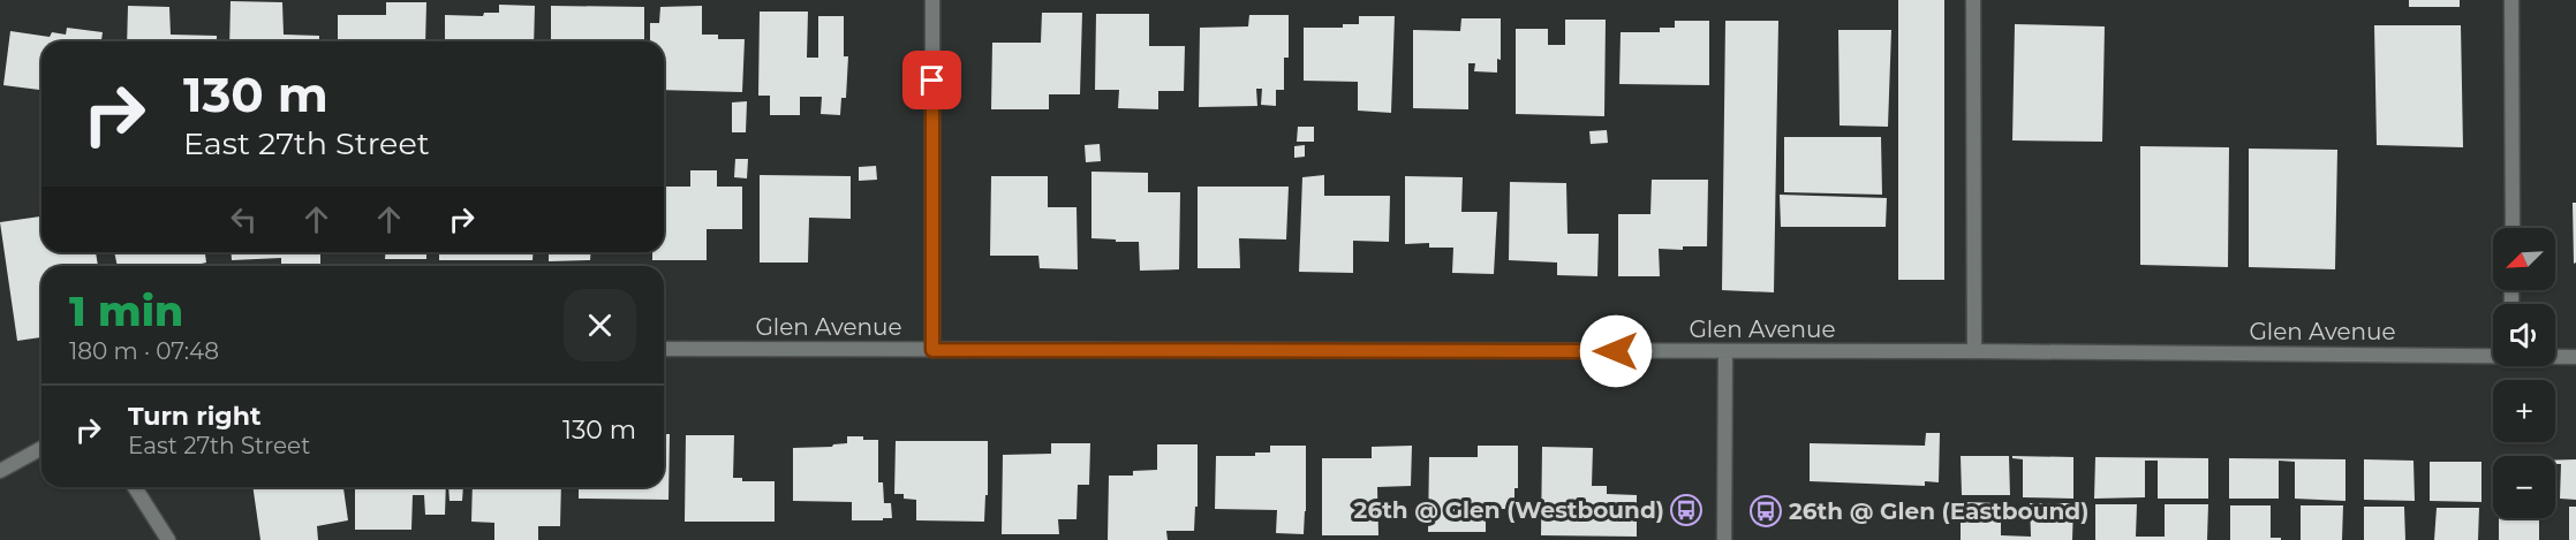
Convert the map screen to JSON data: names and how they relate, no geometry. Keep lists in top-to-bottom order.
{
  "streets": {
    "street": ["Glen Avenue"]
  },
  "places": {
    "bus stop": ["26th @ Glen (Westbound)", "26th @ Glen (Eastbound)"]
  },
  "north": "bottom left",
  "page": {
    "turn": ["130 m", "East 27th Street"],
    "map_buttons": ["+", "−"],
    "heading": ["1 min", "180 m · 07:48"],
    "list": [
      {
        "name": "Turn right",
        "note": "East 27th Street",
        "value": "130 m"
      }
    ]
  }
}
